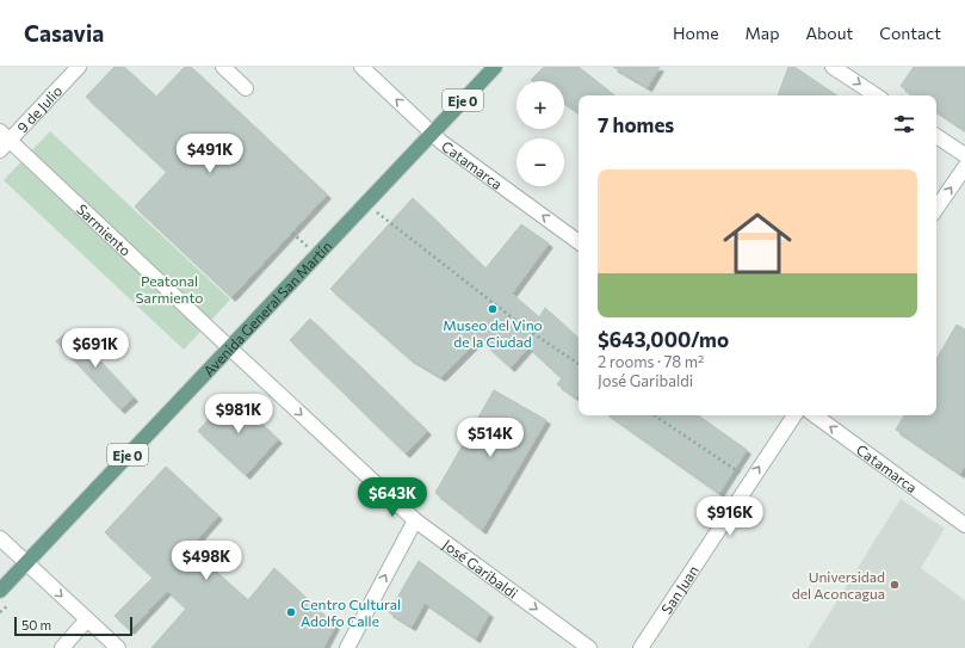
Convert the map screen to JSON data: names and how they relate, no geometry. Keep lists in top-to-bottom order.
{
  "streets": {
    "main road": ["Eje 0", "Avenida General San Martín"],
    "street": [
      "9 de Julio",
      "Catamarca",
      "Sarmiento",
      "José Garibaldi",
      "San Juan"
    ]
  },
  "crossings": [
    ["9 de Julio", "Sarmiento"],
    ["Catamarca", "Avenida General San Martín"],
    ["Sarmiento", "Avenida General San Martín"],
    ["Sarmiento", "José Garibaldi"],
    ["Avenida General San Martín", "José Garibaldi"]
  ],
  "one_way": ["Catamarca", "José Garibaldi"],
  "parks": ["Peatonal Sarmiento"],
  "places": ["Museo del Vino de la Ciudad", "Universidad del Aconcagua", "Centro Cultural Adolfo Calle"],
  "scale_bar": "50 m",
  "page": {
    "header": "Casavia",
    "nav": [
      "Home",
      "Map",
      "About",
      "Contact"
    ],
    "map_buttons": ["+", "−"],
    "heading": "7 homes",
    "price": [
      "$491K",
      "$691K",
      "$981K",
      "$514K",
      "$643K",
      "$916K",
      "$498K"
    ],
    "list": [
      {
        "name": "$643,000/mo",
        "note": "2 rooms · 78 m² · José Garibaldi"
      }
    ],
    "scale": "50 m"
  }
}
